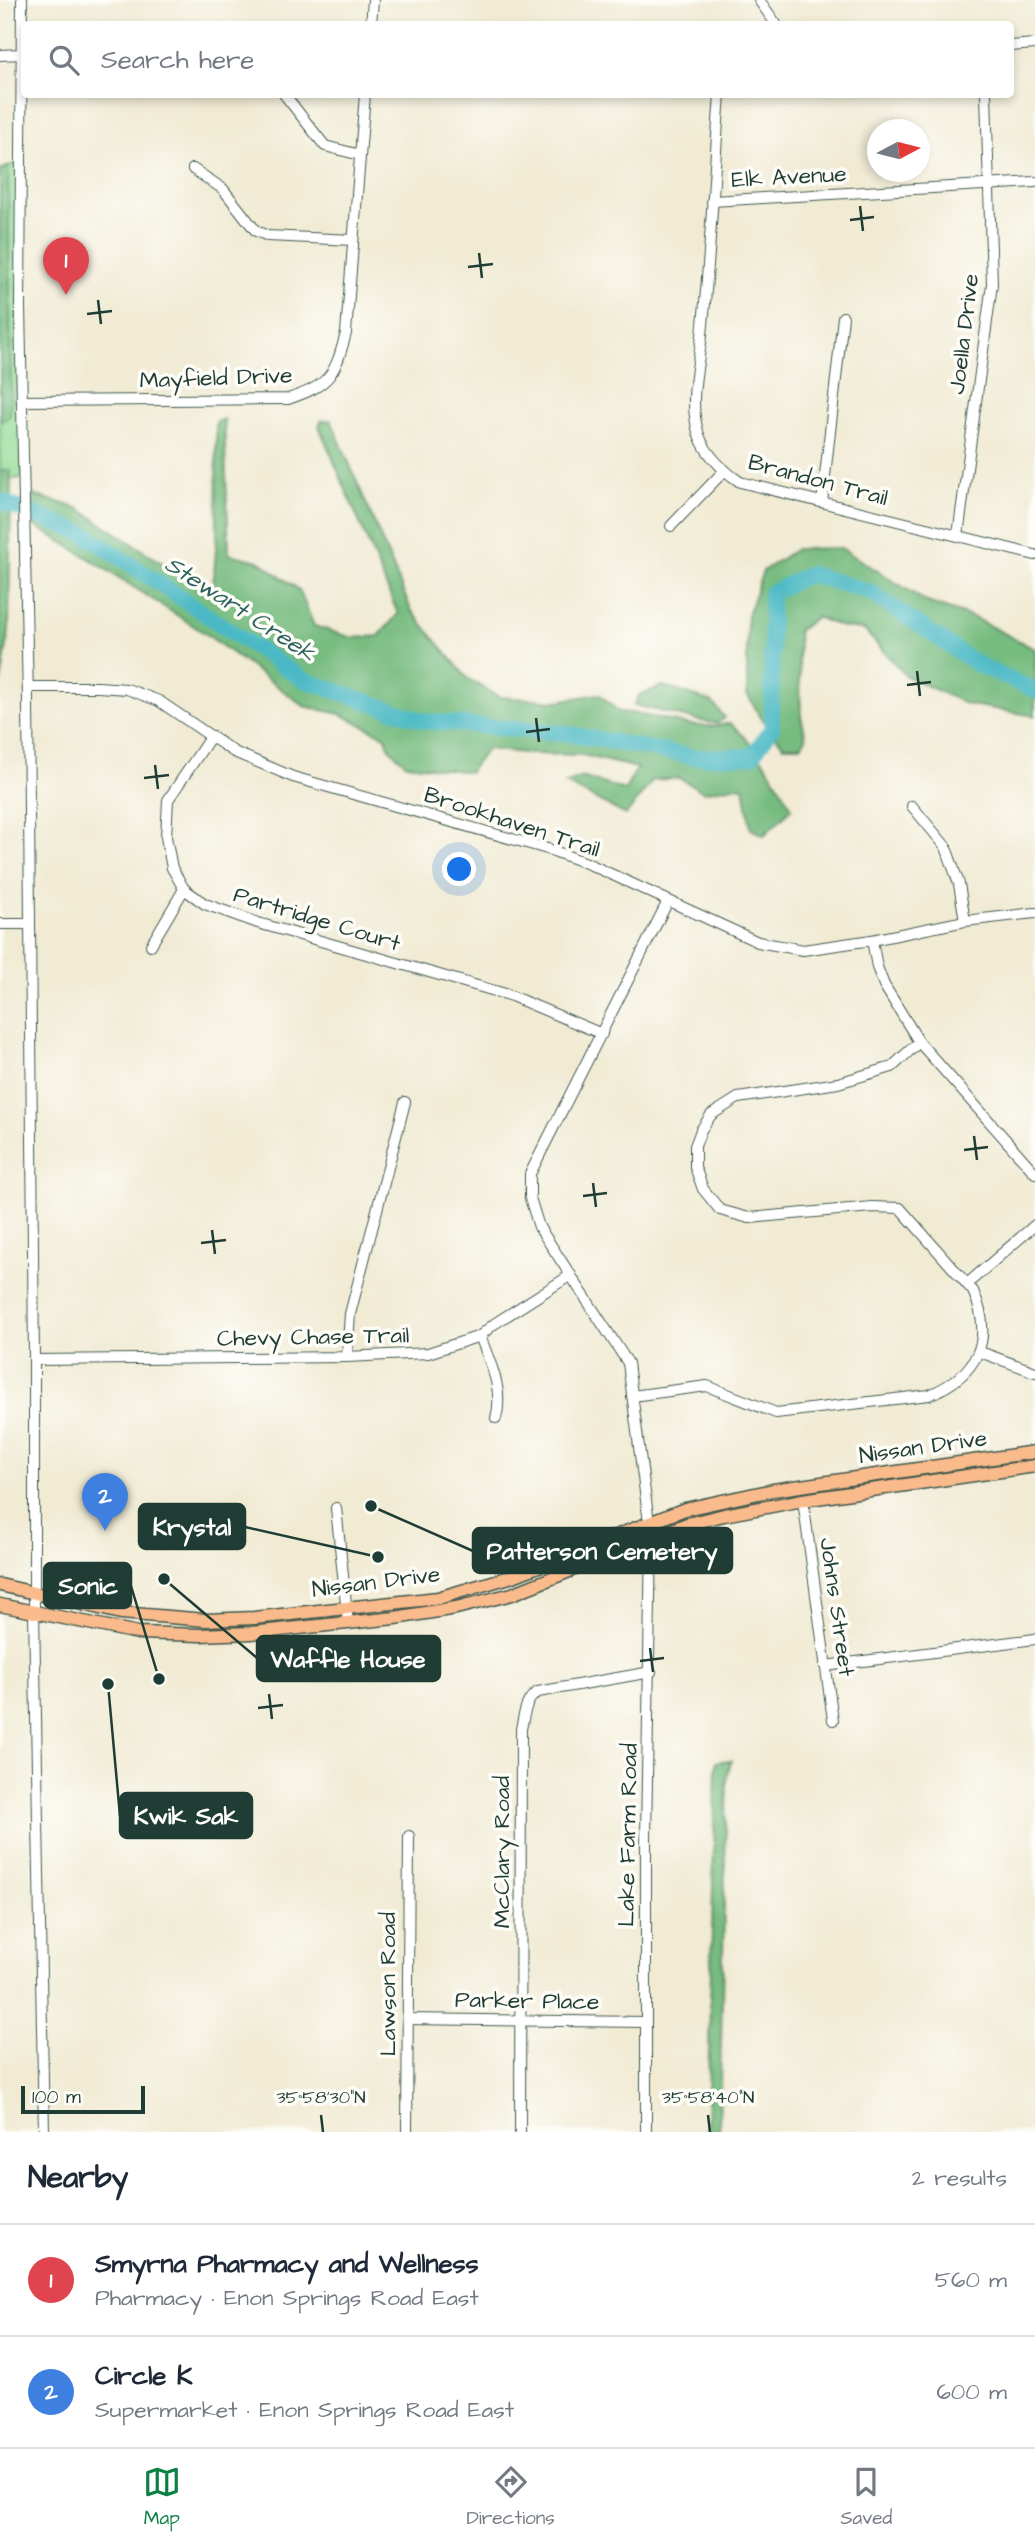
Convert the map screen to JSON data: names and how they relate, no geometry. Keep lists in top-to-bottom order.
{
  "streets": {
    "main road": ["Nissan Drive"],
    "street": [
      "Elk Avenue",
      "Joella Drive",
      "Mayfield Drive",
      "Brandon Trail",
      "Brookhaven Trail",
      "Partridge Court",
      "Chevy Chase Trail",
      "Johns Street",
      "Lake Farm Road",
      "McClary Road",
      "Lawson Road",
      "Parker Place"
    ]
  },
  "crossings": [
    ["Elk Avenue", "Joella Drive"],
    ["Elk Avenue", "Brandon Trail"],
    ["Joella Drive", "Brandon Trail"],
    ["Partridge Court", "Lake Farm Road"],
    ["Chevy Chase Trail", "Lake Farm Road"],
    ["Nissan Drive", "Johns Street"],
    ["Nissan Drive", "Lake Farm Road"],
    ["Lake Farm Road", "McClary Road"],
    ["Lake Farm Road", "Parker Place"],
    ["McClary Road", "Parker Place"],
    ["Lawson Road", "Parker Place"]
  ],
  "water": ["Stewart Creek"],
  "places": [
    "Patterson Cemetery",
    "Krystal",
    "Waffle House",
    "Sonic",
    "Kwik Sak"
  ],
  "scale_bar": "100 m",
  "north": "right",
  "page": {
    "search": "Search here",
    "pins": ["1", "2"],
    "scale": "100 m",
    "heading": ["Nearby", "2 results"],
    "list": [
      {
        "mark": "1",
        "name": "Smyrna Pharmacy and Wellness",
        "note": "Pharmacy · Enon Springs Road East",
        "value": "560 m"
      },
      {
        "mark": "2",
        "name": "Circle K",
        "note": "Supermarket · Enon Springs Road East",
        "value": "600 m"
      }
    ],
    "nav": ["Map", "Directions", "Saved"]
  },
  "coordinates": ["35°58'30\"N", "35°58'40\"N"]
}
